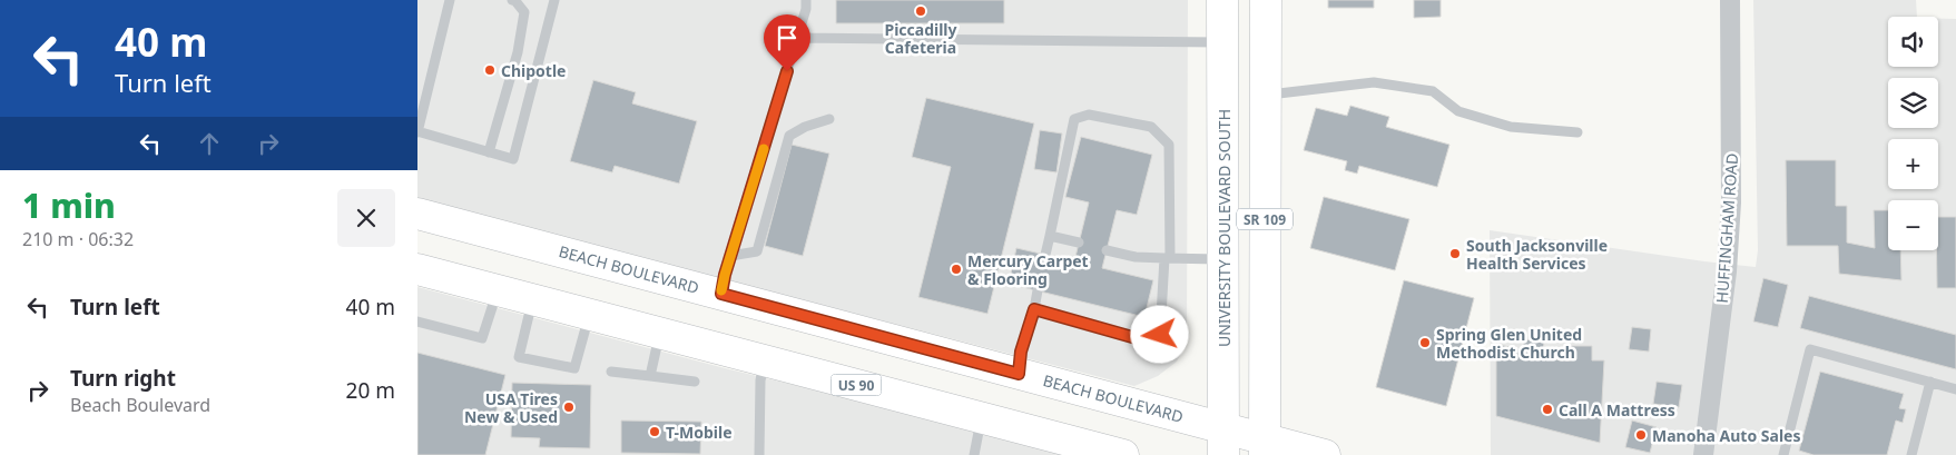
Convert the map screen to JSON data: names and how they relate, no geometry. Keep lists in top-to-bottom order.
{
  "streets": {
    "main road": [
      "SR 109",
      "UNIVERSITY BOULEVARD SOUTH",
      "BEACH BOULEVARD",
      "US 90"
    ],
    "street": ["HUFFINGHAM ROAD"]
  },
  "crossings": [
    ["SR 109", "BEACH BOULEVARD"],
    ["UNIVERSITY BOULEVARD SOUTH", "BEACH BOULEVARD"]
  ],
  "places": [
    "Piccadilly Cafeteria",
    "Chipotle",
    "South Jacksonville Health Services",
    "Mercury Carpet & Flooring",
    "Spring Glen United Methodist Church",
    "USA Tires New & Used",
    "Call A Mattress",
    "T-Mobile",
    "Manoha Auto Sales"
  ],
  "page": {
    "turn": ["40 m", "Turn left"],
    "map_buttons": ["+", "−"],
    "heading": ["1 min", "210 m · 06:32"],
    "list": [
      {
        "name": "Turn left",
        "value": "40 m"
      },
      {
        "name": "Turn right",
        "note": "Beach Boulevard",
        "value": "20 m"
      }
    ]
  }
}
